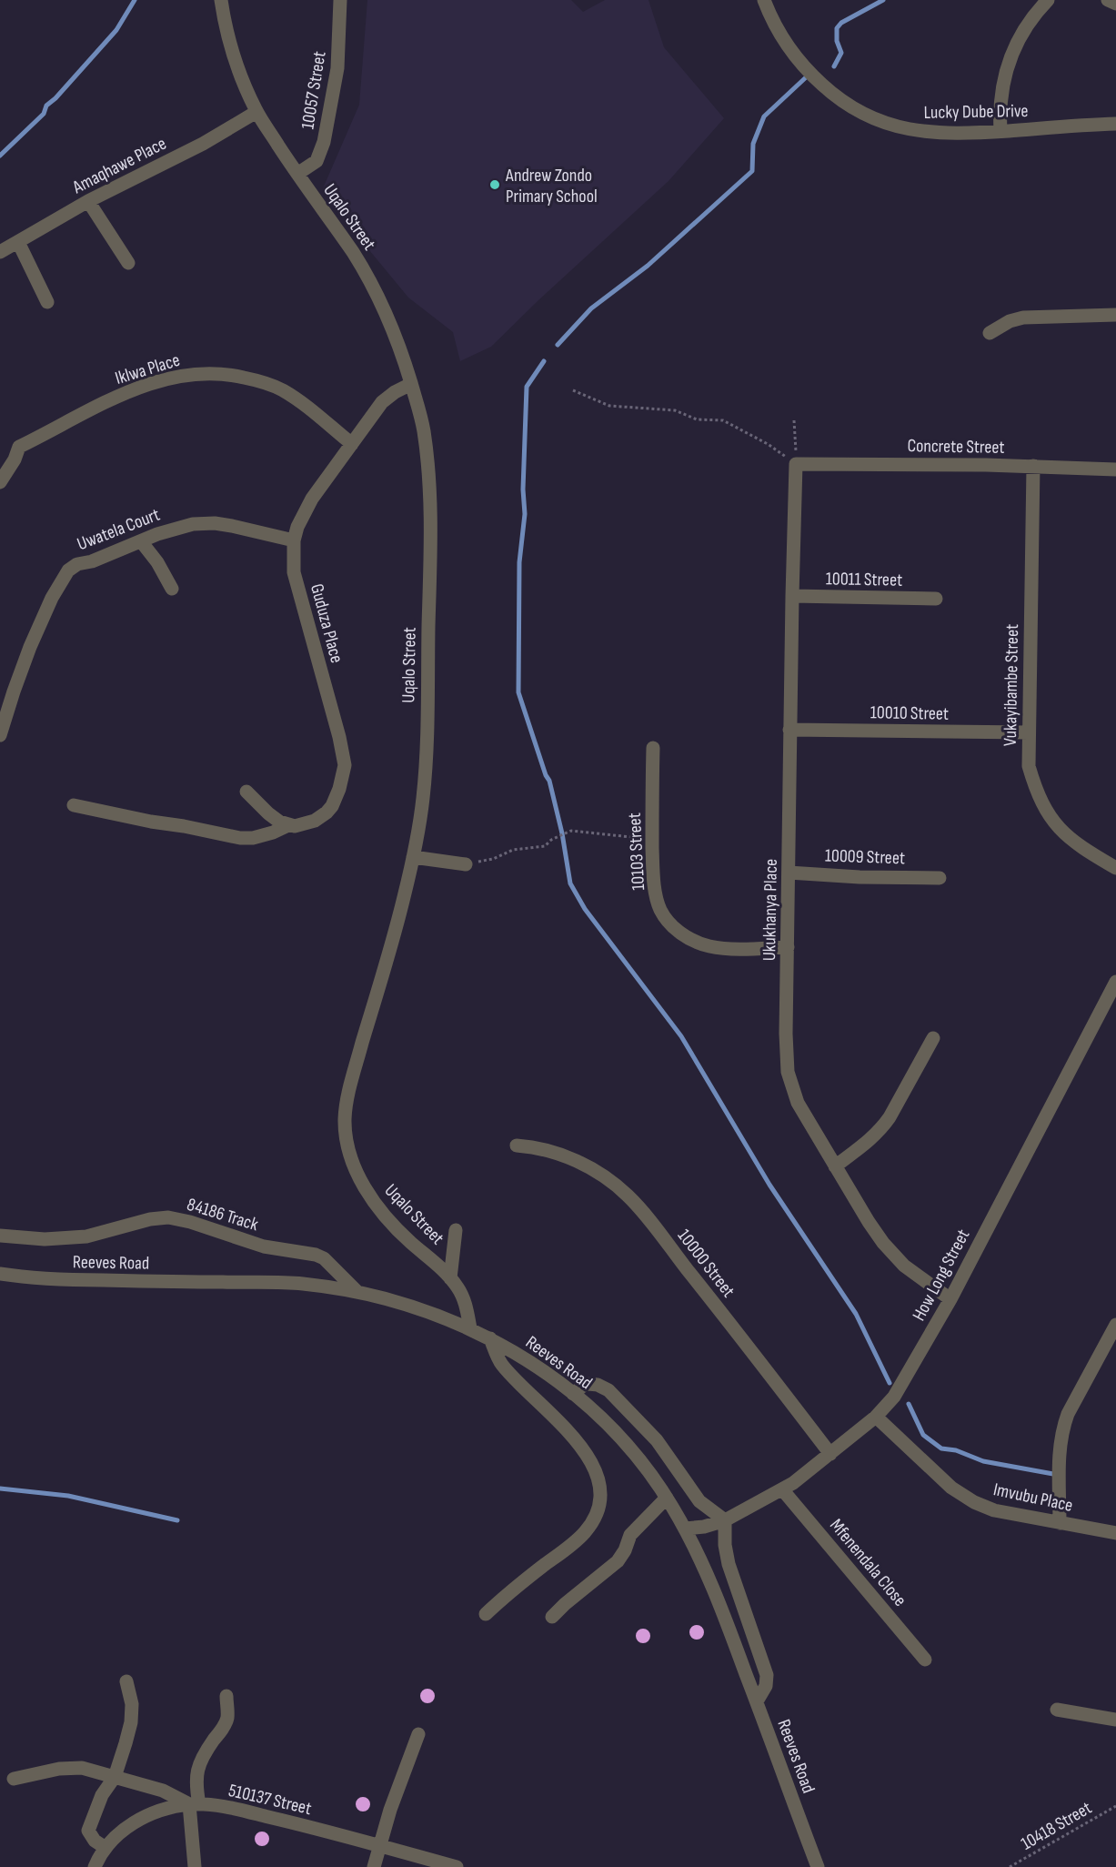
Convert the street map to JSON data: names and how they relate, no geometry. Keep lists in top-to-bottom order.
{
  "streets": {
    "street": [
      "10057 Street",
      "Lucky Dube Drive",
      "Amaqhawe Place",
      "Uqalo Street",
      "Iklwa Place",
      "Concrete Street",
      "Uwatela Court",
      "10011 Street",
      "Guduza Place",
      "Vukayibambe Street",
      "10010 Street",
      "10103 Street",
      "10009 Street",
      "Ukukhanya Place",
      "84186 Track",
      "Reeves Road",
      "10000 Street",
      "How Long Street",
      "Imvubu Place",
      "Mfenendala Close",
      "510137 Street"
    ],
    "path": ["10418 Street"]
  },
  "crossings": [
    ["10057 Street", "Uqalo Street"],
    ["Amaqhawe Place", "Uqalo Street"],
    ["Uqalo Street", "Guduza Place"],
    ["Uqalo Street", "Reeves Road"],
    ["Iklwa Place", "Guduza Place"],
    ["Concrete Street", "Vukayibambe Street"],
    ["Concrete Street", "Ukukhanya Place"],
    ["Uwatela Court", "Guduza Place"],
    ["10011 Street", "Ukukhanya Place"],
    ["Vukayibambe Street", "10010 Street"],
    ["10010 Street", "Ukukhanya Place"],
    ["10103 Street", "Ukukhanya Place"],
    ["10009 Street", "Ukukhanya Place"],
    ["Ukukhanya Place", "How Long Street"],
    ["84186 Track", "Reeves Road"],
    ["Reeves Road", "How Long Street"],
    ["10000 Street", "How Long Street"],
    ["How Long Street", "Imvubu Place"],
    ["How Long Street", "Mfenendala Close"]
  ],
  "places": ["Andrew Zondo Primary School"]
}
